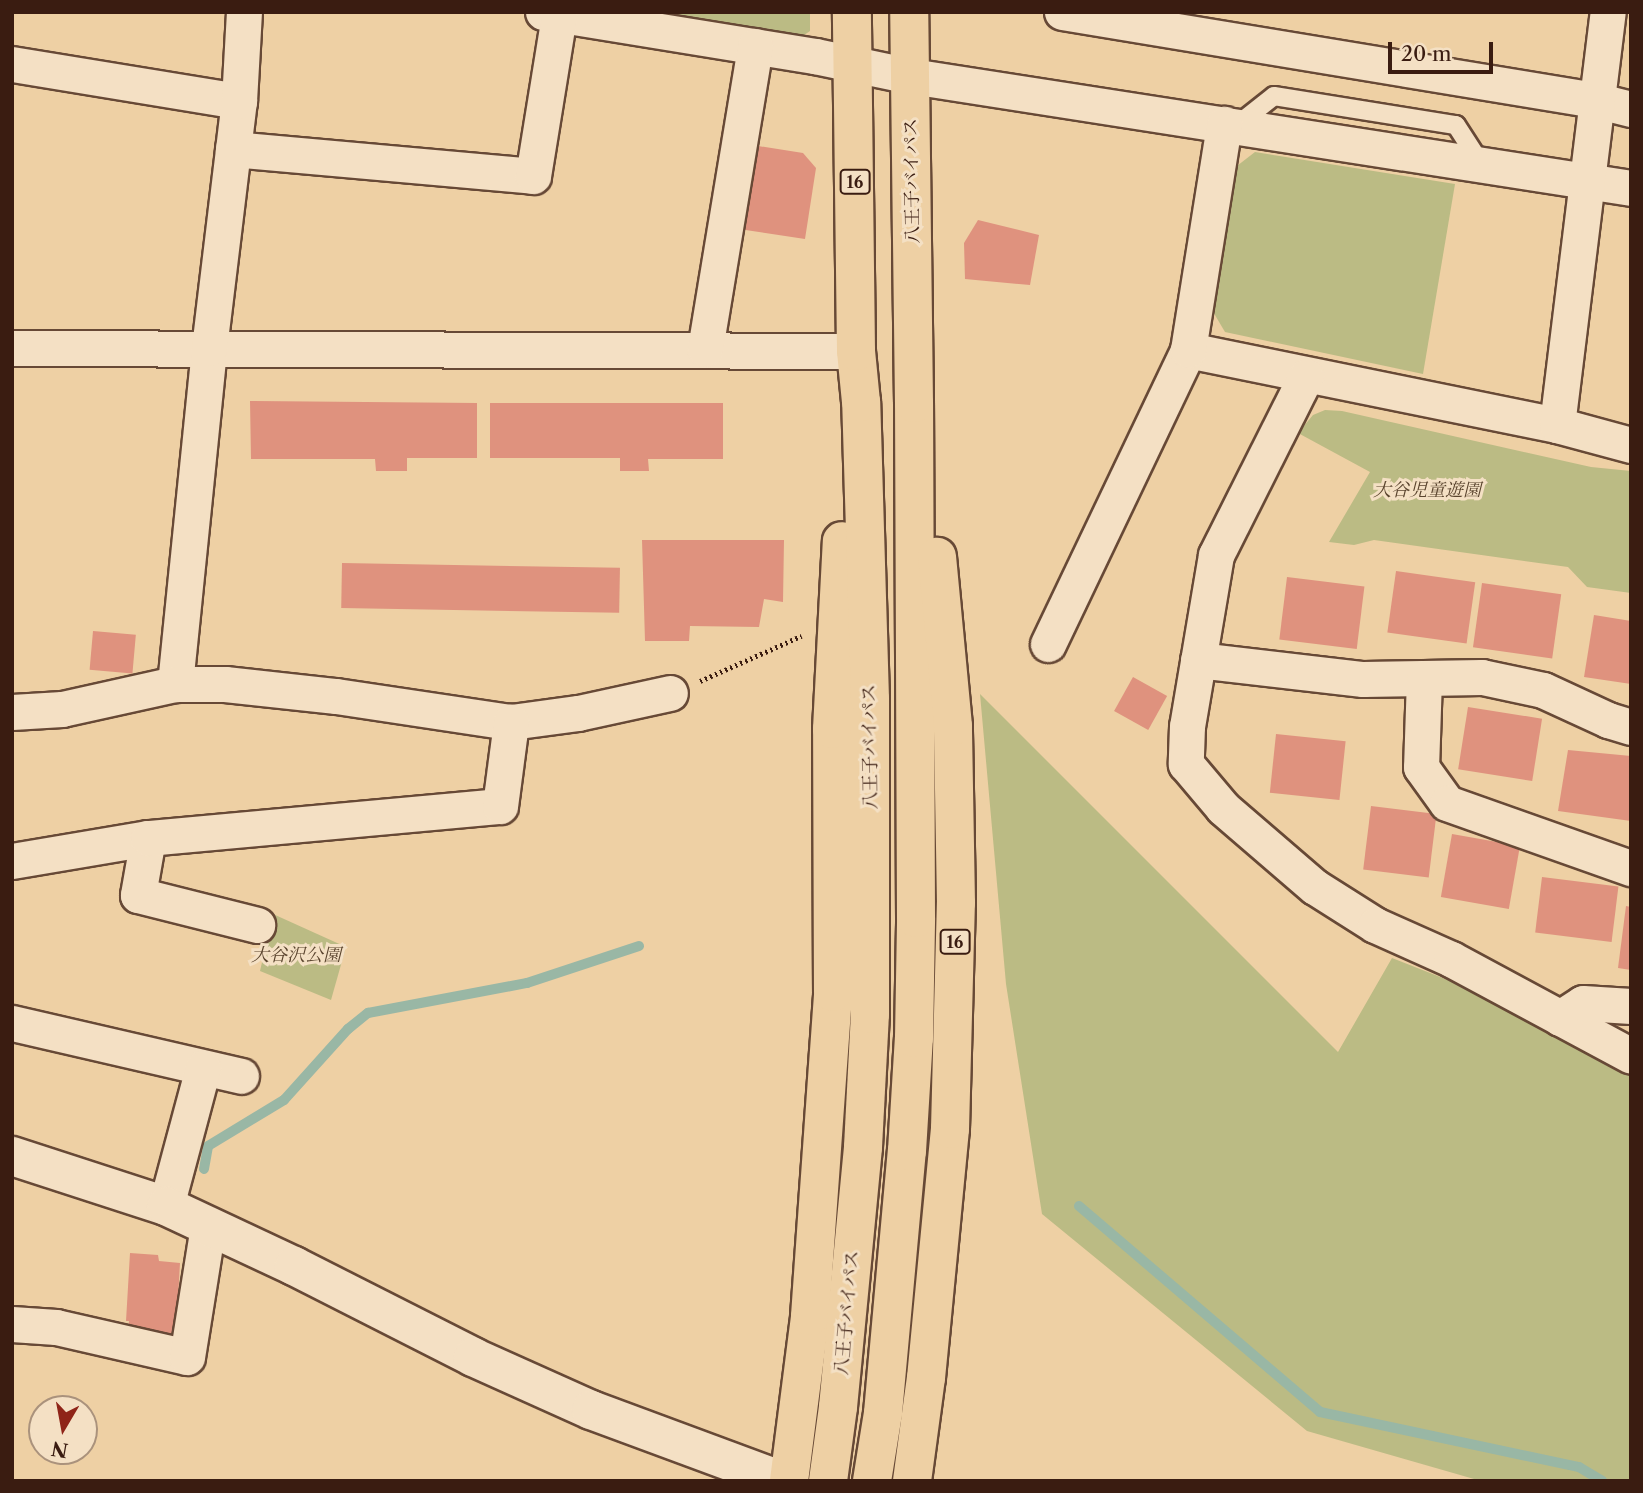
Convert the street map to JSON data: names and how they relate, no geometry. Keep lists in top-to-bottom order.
{
  "streets": {
    "highway": ["八王子バイパス", "16"]
  },
  "crossings": [
    ["八王子バイパス", "16"]
  ],
  "parks": ["大谷児童遊園", "大谷沢公園"],
  "scale_bar": "20 m",
  "north": "bottom"
}
